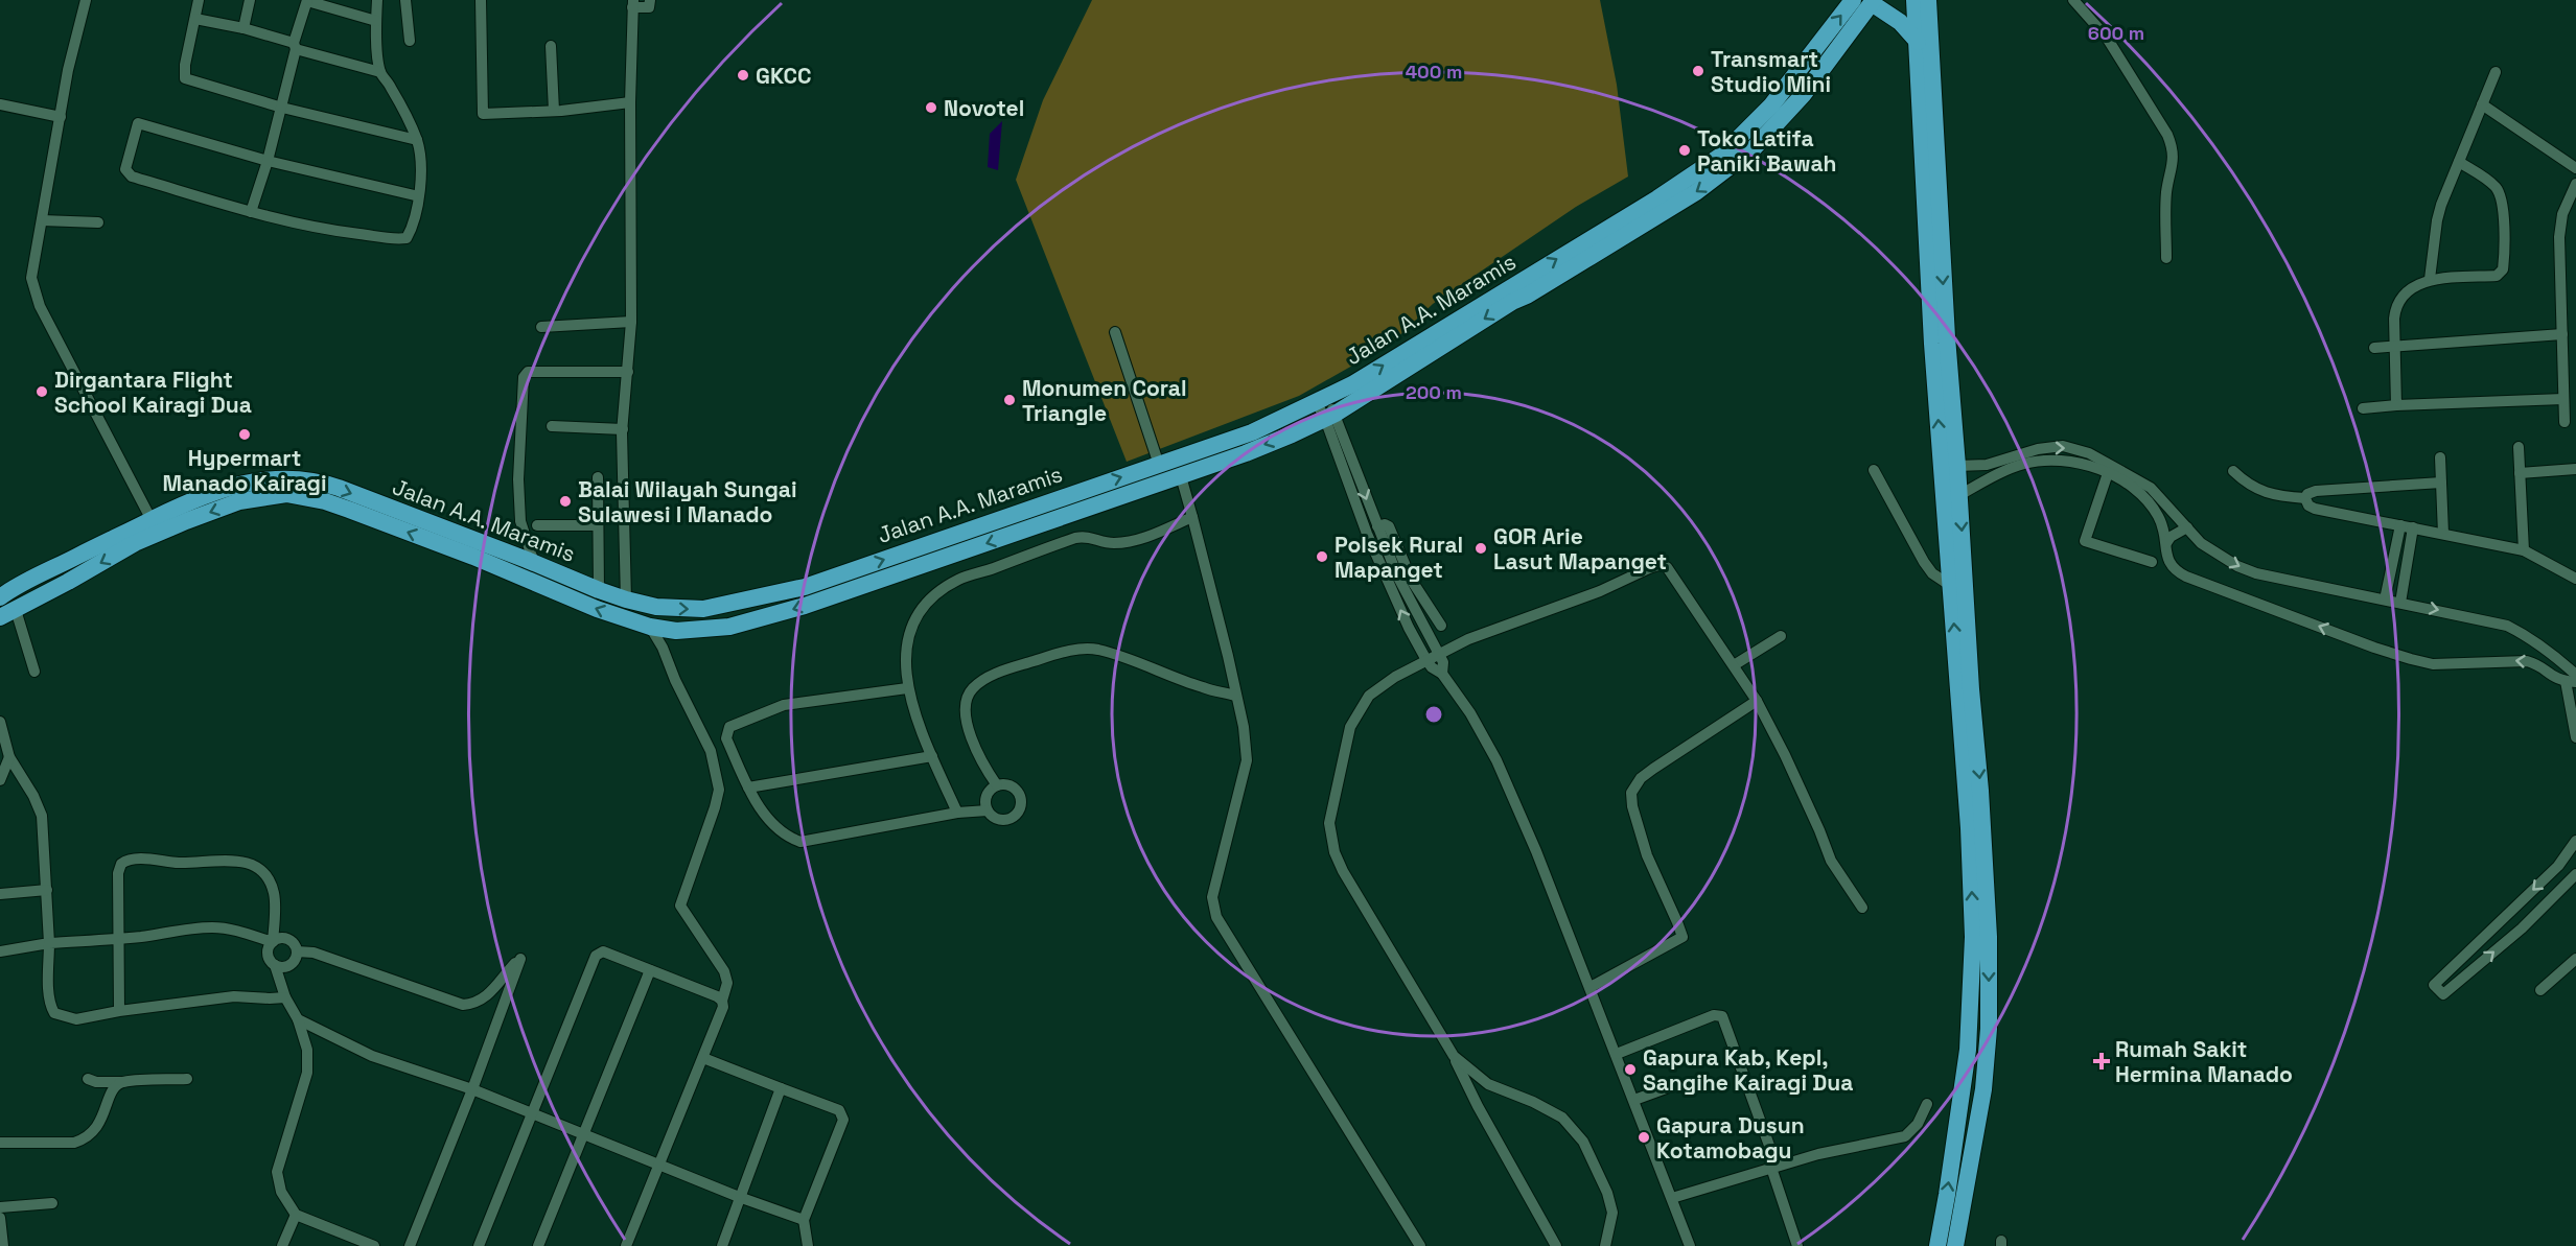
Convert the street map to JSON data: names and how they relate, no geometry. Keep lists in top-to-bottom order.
{
  "streets": {
    "highway": ["Jalan A.A. Maramis"]
  },
  "places": {
    "other": [
      "Transmart Studio Mini",
      "GKCC",
      "Novotel",
      "Toko Latifa Paniki Bawah",
      "Dirgantara Flight School Kairagi Dua",
      "Monumen Coral Triangle",
      "Hypermart Manado Kairagi",
      "Balai Wilayah Sungai Sulawesi I Manado",
      "GOR Arie Lasut Mapanget",
      "Polsek Rural Mapanget",
      "Gapura Kab, Kepl, Sangihe Kairagi Dua",
      "Gapura Dusun Kotamobagu"
    ],
    "health": ["Rumah Sakit Hermina Manado"]
  },
  "rings": ["600 m", "400 m", "200 m"]
}
